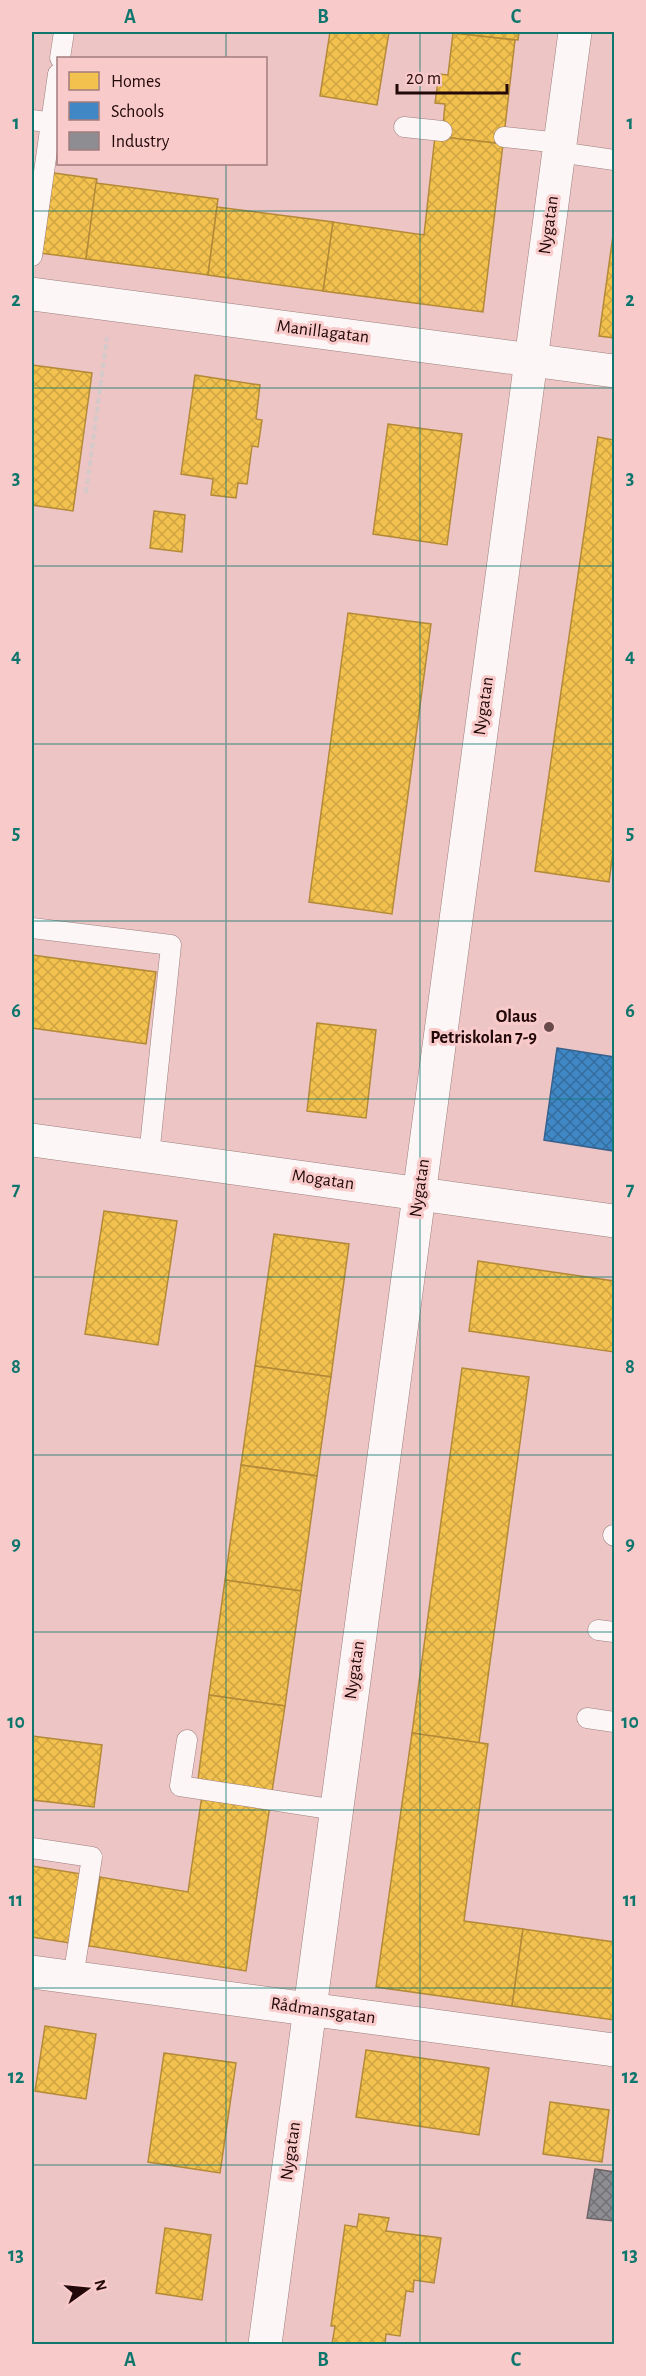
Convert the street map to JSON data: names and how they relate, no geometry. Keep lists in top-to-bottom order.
{
  "streets": {
    "street": [
      "Nygatan",
      "Manillagatan",
      "Mogatan",
      "Rådmansgatan"
    ]
  },
  "crossings": [
    ["Nygatan", "Manillagatan"],
    ["Nygatan", "Mogatan"],
    ["Nygatan", "Rådmansgatan"]
  ],
  "places": ["Olaus Petriskolan 7-9"],
  "legend": ["Homes", "Schools", "Industry"],
  "scale_bar": "20 m",
  "north": "right",
  "grid": {
    "columns": ["A", "B", "C"],
    "rows": [
      "1",
      "2",
      "3",
      "4",
      "5",
      "6",
      "7",
      "8",
      "9",
      "10",
      "11",
      "12",
      "13"
    ]
  }
}
